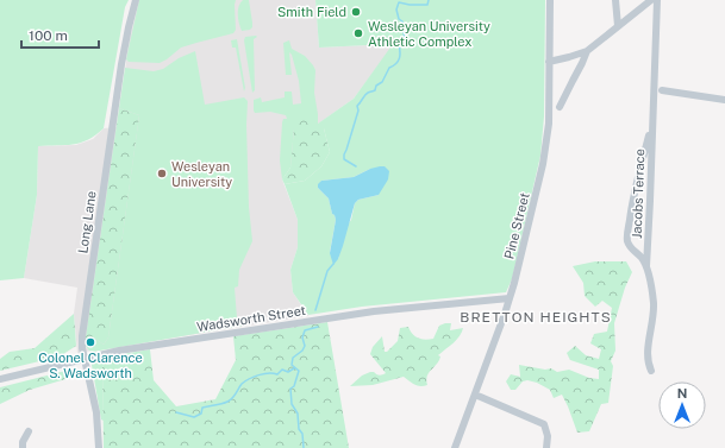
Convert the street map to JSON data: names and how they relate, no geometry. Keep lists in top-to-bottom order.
{
  "streets": {
    "street": [
      "Jacobs Terrace",
      "Long Lane",
      "Pine Street",
      "Wadsworth Street"
    ]
  },
  "crossings": [
    ["Long Lane", "Wadsworth Street"],
    ["Pine Street", "Wadsworth Street"]
  ],
  "districts": ["BRETTON HEIGHTS"],
  "places": [
    "Smith Field",
    "Wesleyan University Athletic Complex",
    "Wesleyan University",
    "Colonel Clarence S. Wadsworth"
  ],
  "scale_bar": "100 m",
  "north": "top"
}
